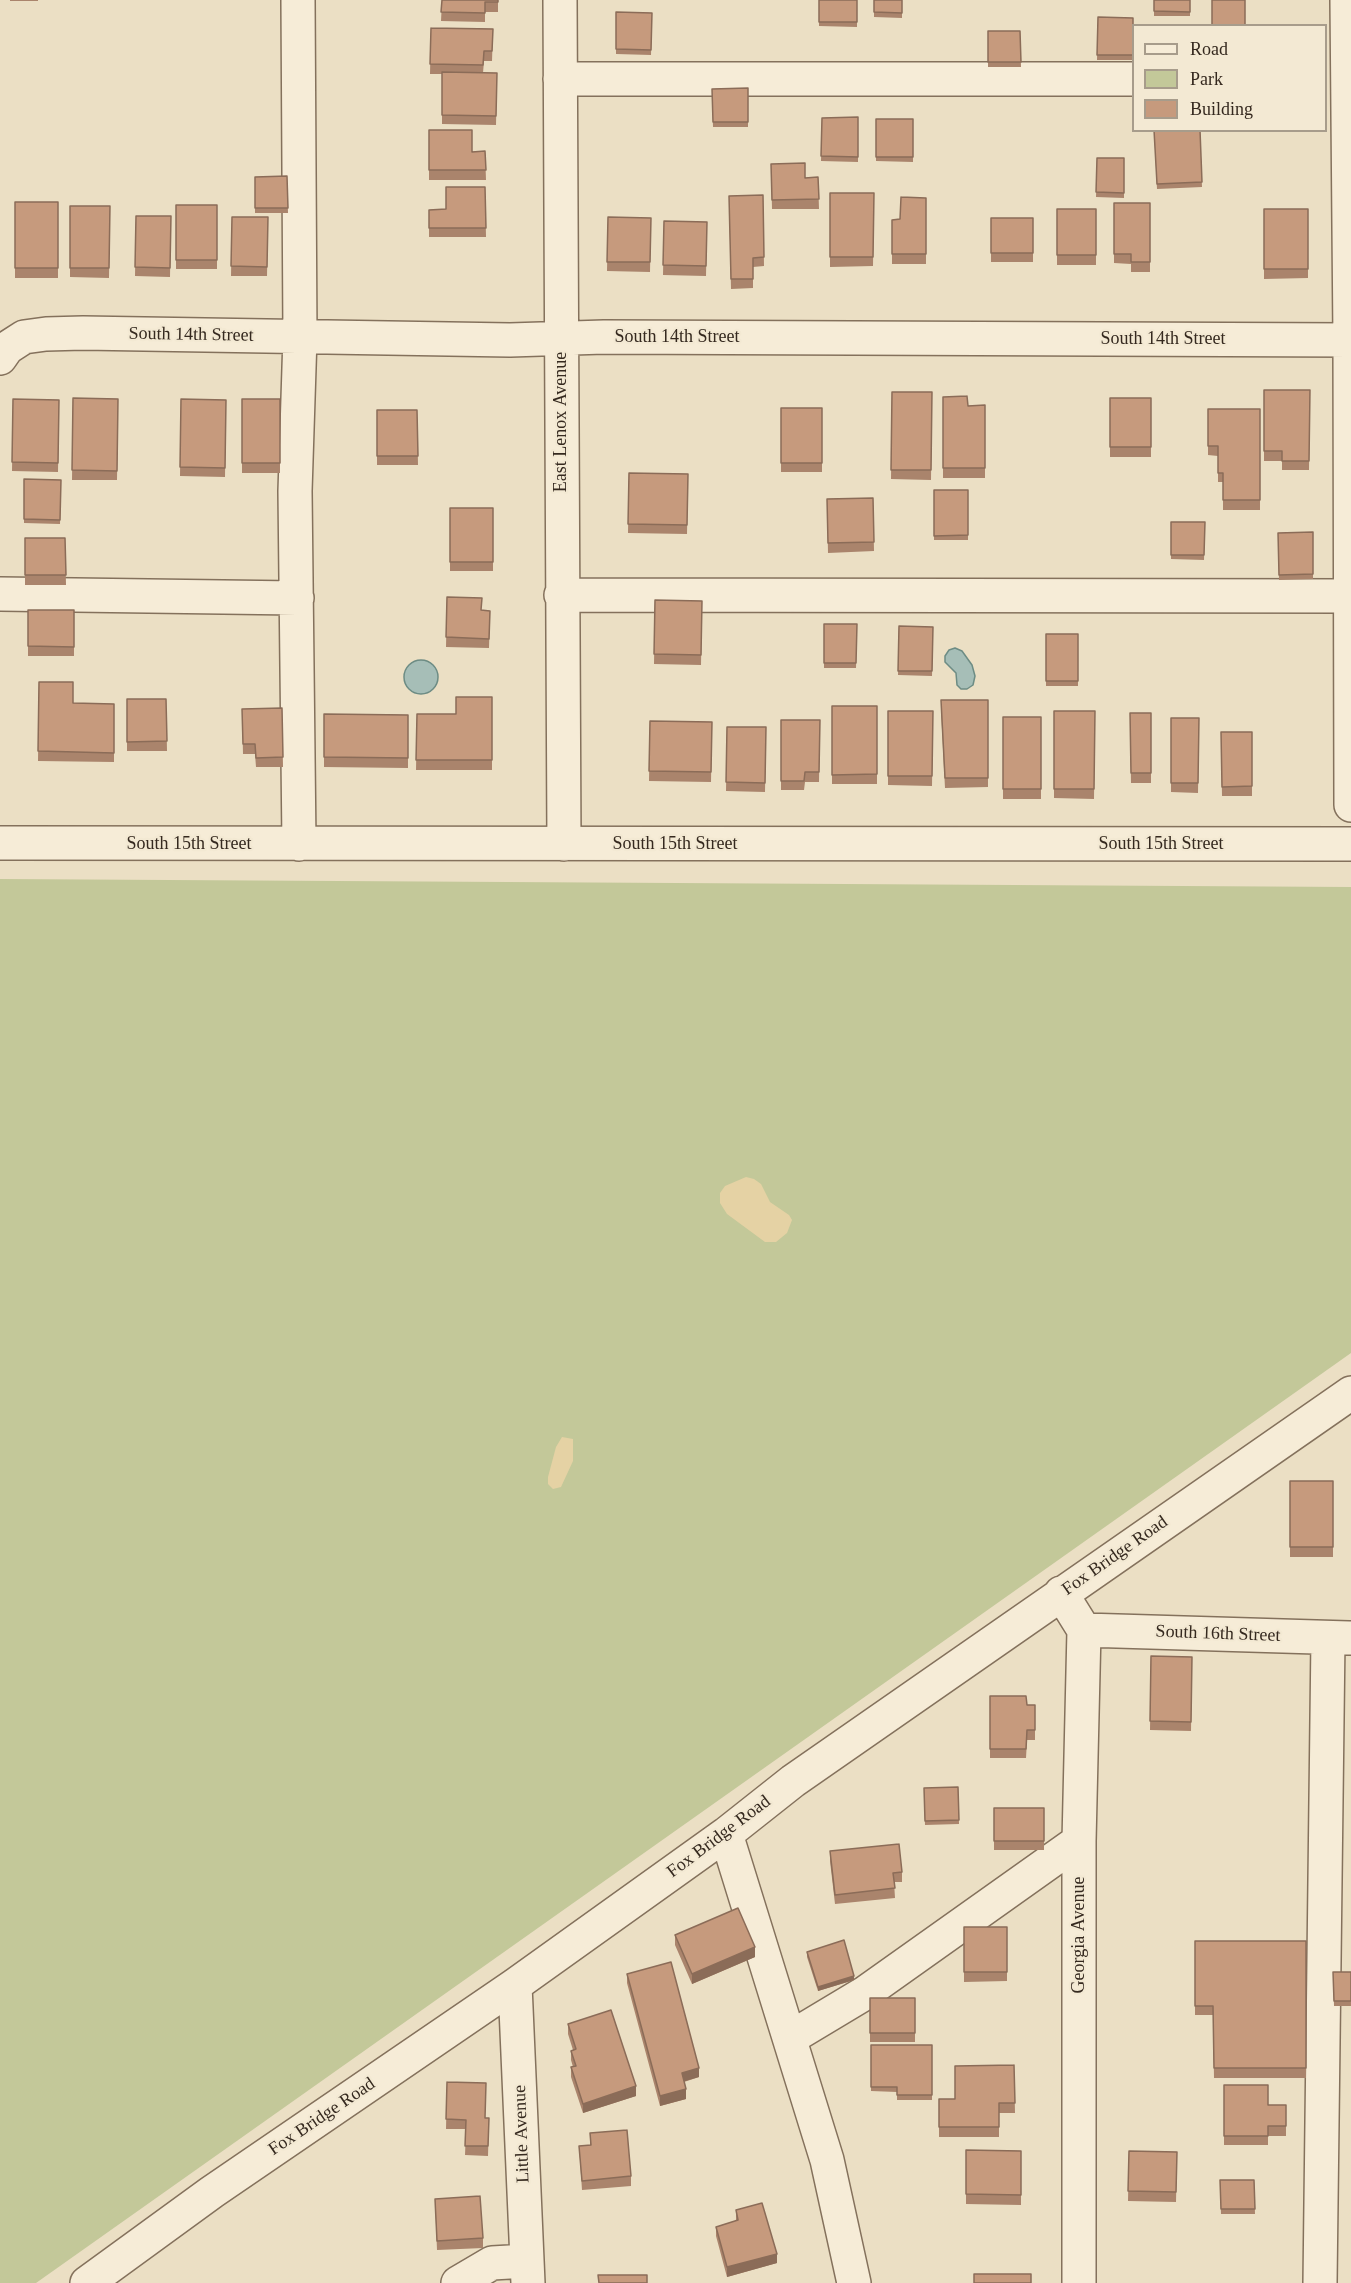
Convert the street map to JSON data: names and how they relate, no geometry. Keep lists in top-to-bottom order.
{
  "streets": {
    "street": [
      "South 14th Street",
      "East Lenox Avenue",
      "South 15th Street",
      "Fox Bridge Road",
      "South 16th Street",
      "Georgia Avenue",
      "Little Avenue"
    ]
  },
  "crossings": [
    ["South 14th Street", "East Lenox Avenue"],
    ["East Lenox Avenue", "South 15th Street"],
    ["Fox Bridge Road", "Little Avenue"],
    ["South 16th Street", "Georgia Avenue"]
  ],
  "legend": ["Road", "Park", "Building"]
}
